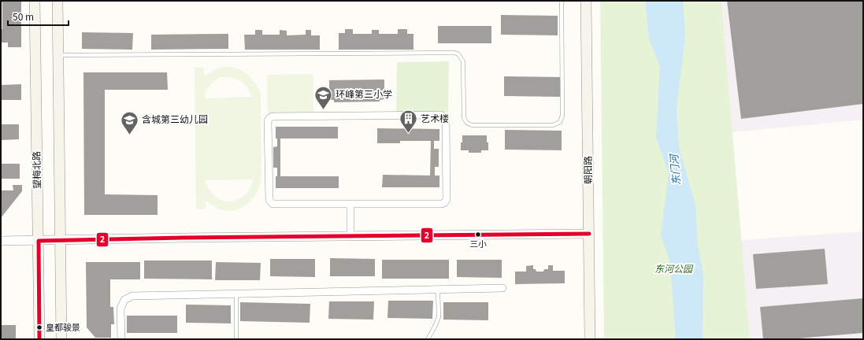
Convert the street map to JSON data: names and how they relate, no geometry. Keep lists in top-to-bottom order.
{
  "streets": {
    "main road": ["望梅北路", "朝阳路"]
  },
  "water": ["东门河"],
  "parks": ["东河公园"],
  "places": {
    "school or university": ["环峰第三小学", "含城第三幼儿园"],
    "building": ["艺术楼"],
    "other": ["三小", "皇都骏景"]
  },
  "lines": ["transit line 2"],
  "scale_bar": "50 m"
}
